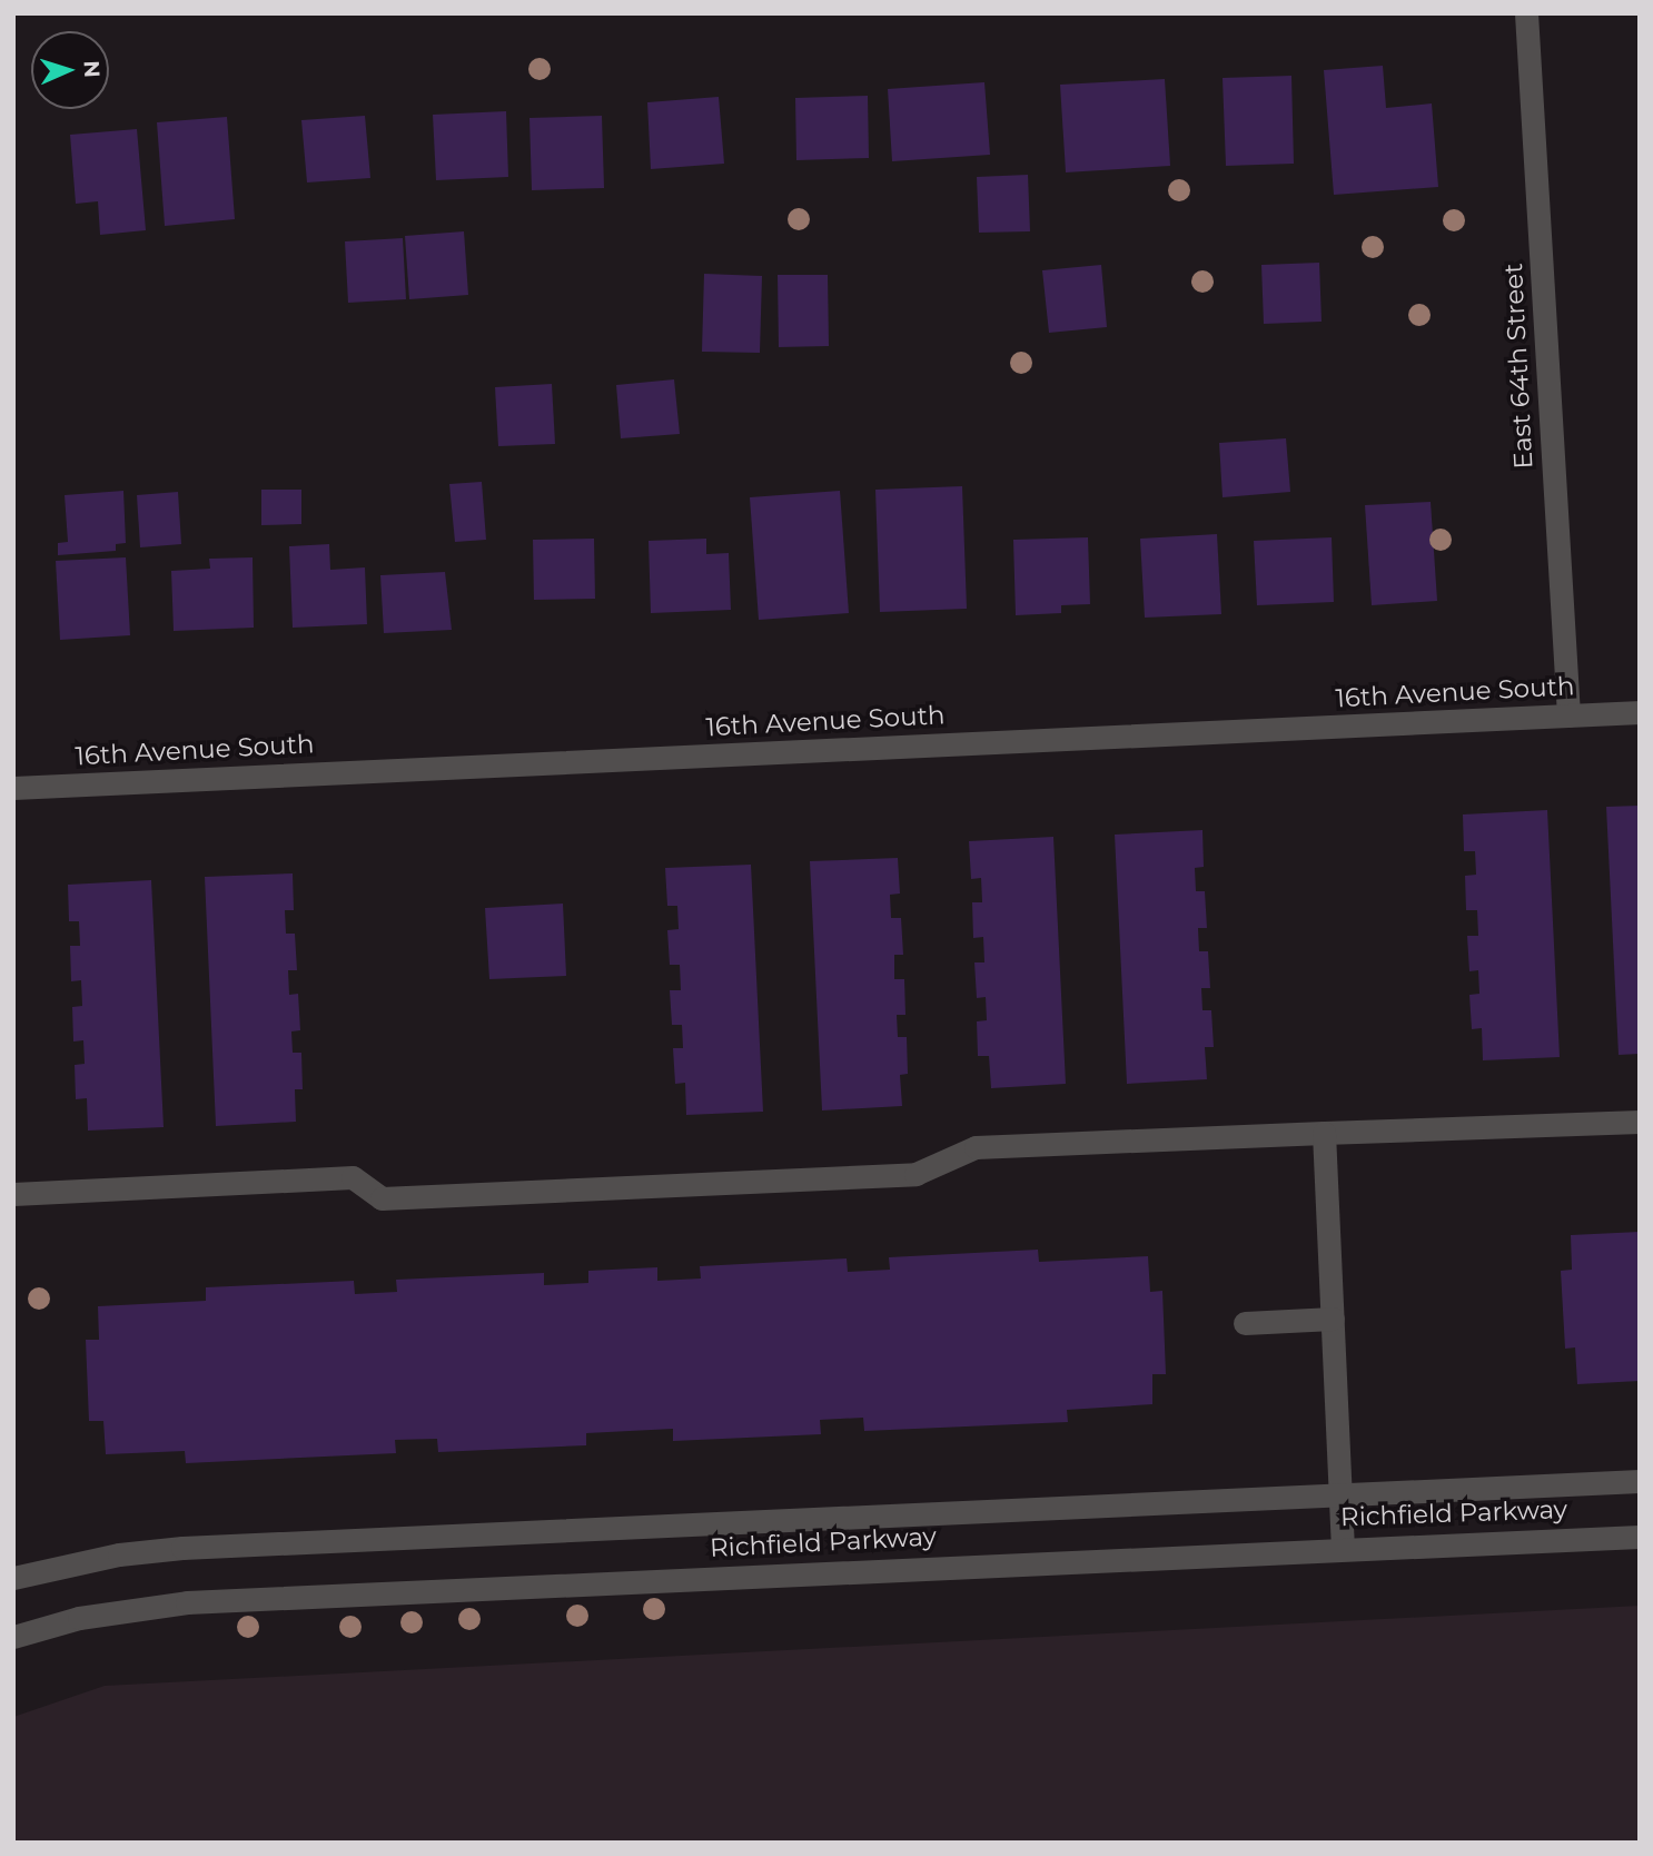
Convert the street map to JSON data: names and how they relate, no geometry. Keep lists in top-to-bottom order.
{
  "streets": {
    "street": ["East 64th Street", "16th Avenue South", "Richfield Parkway"]
  },
  "crossings": [
    ["East 64th Street", "16th Avenue South"]
  ],
  "north": "right"
}
